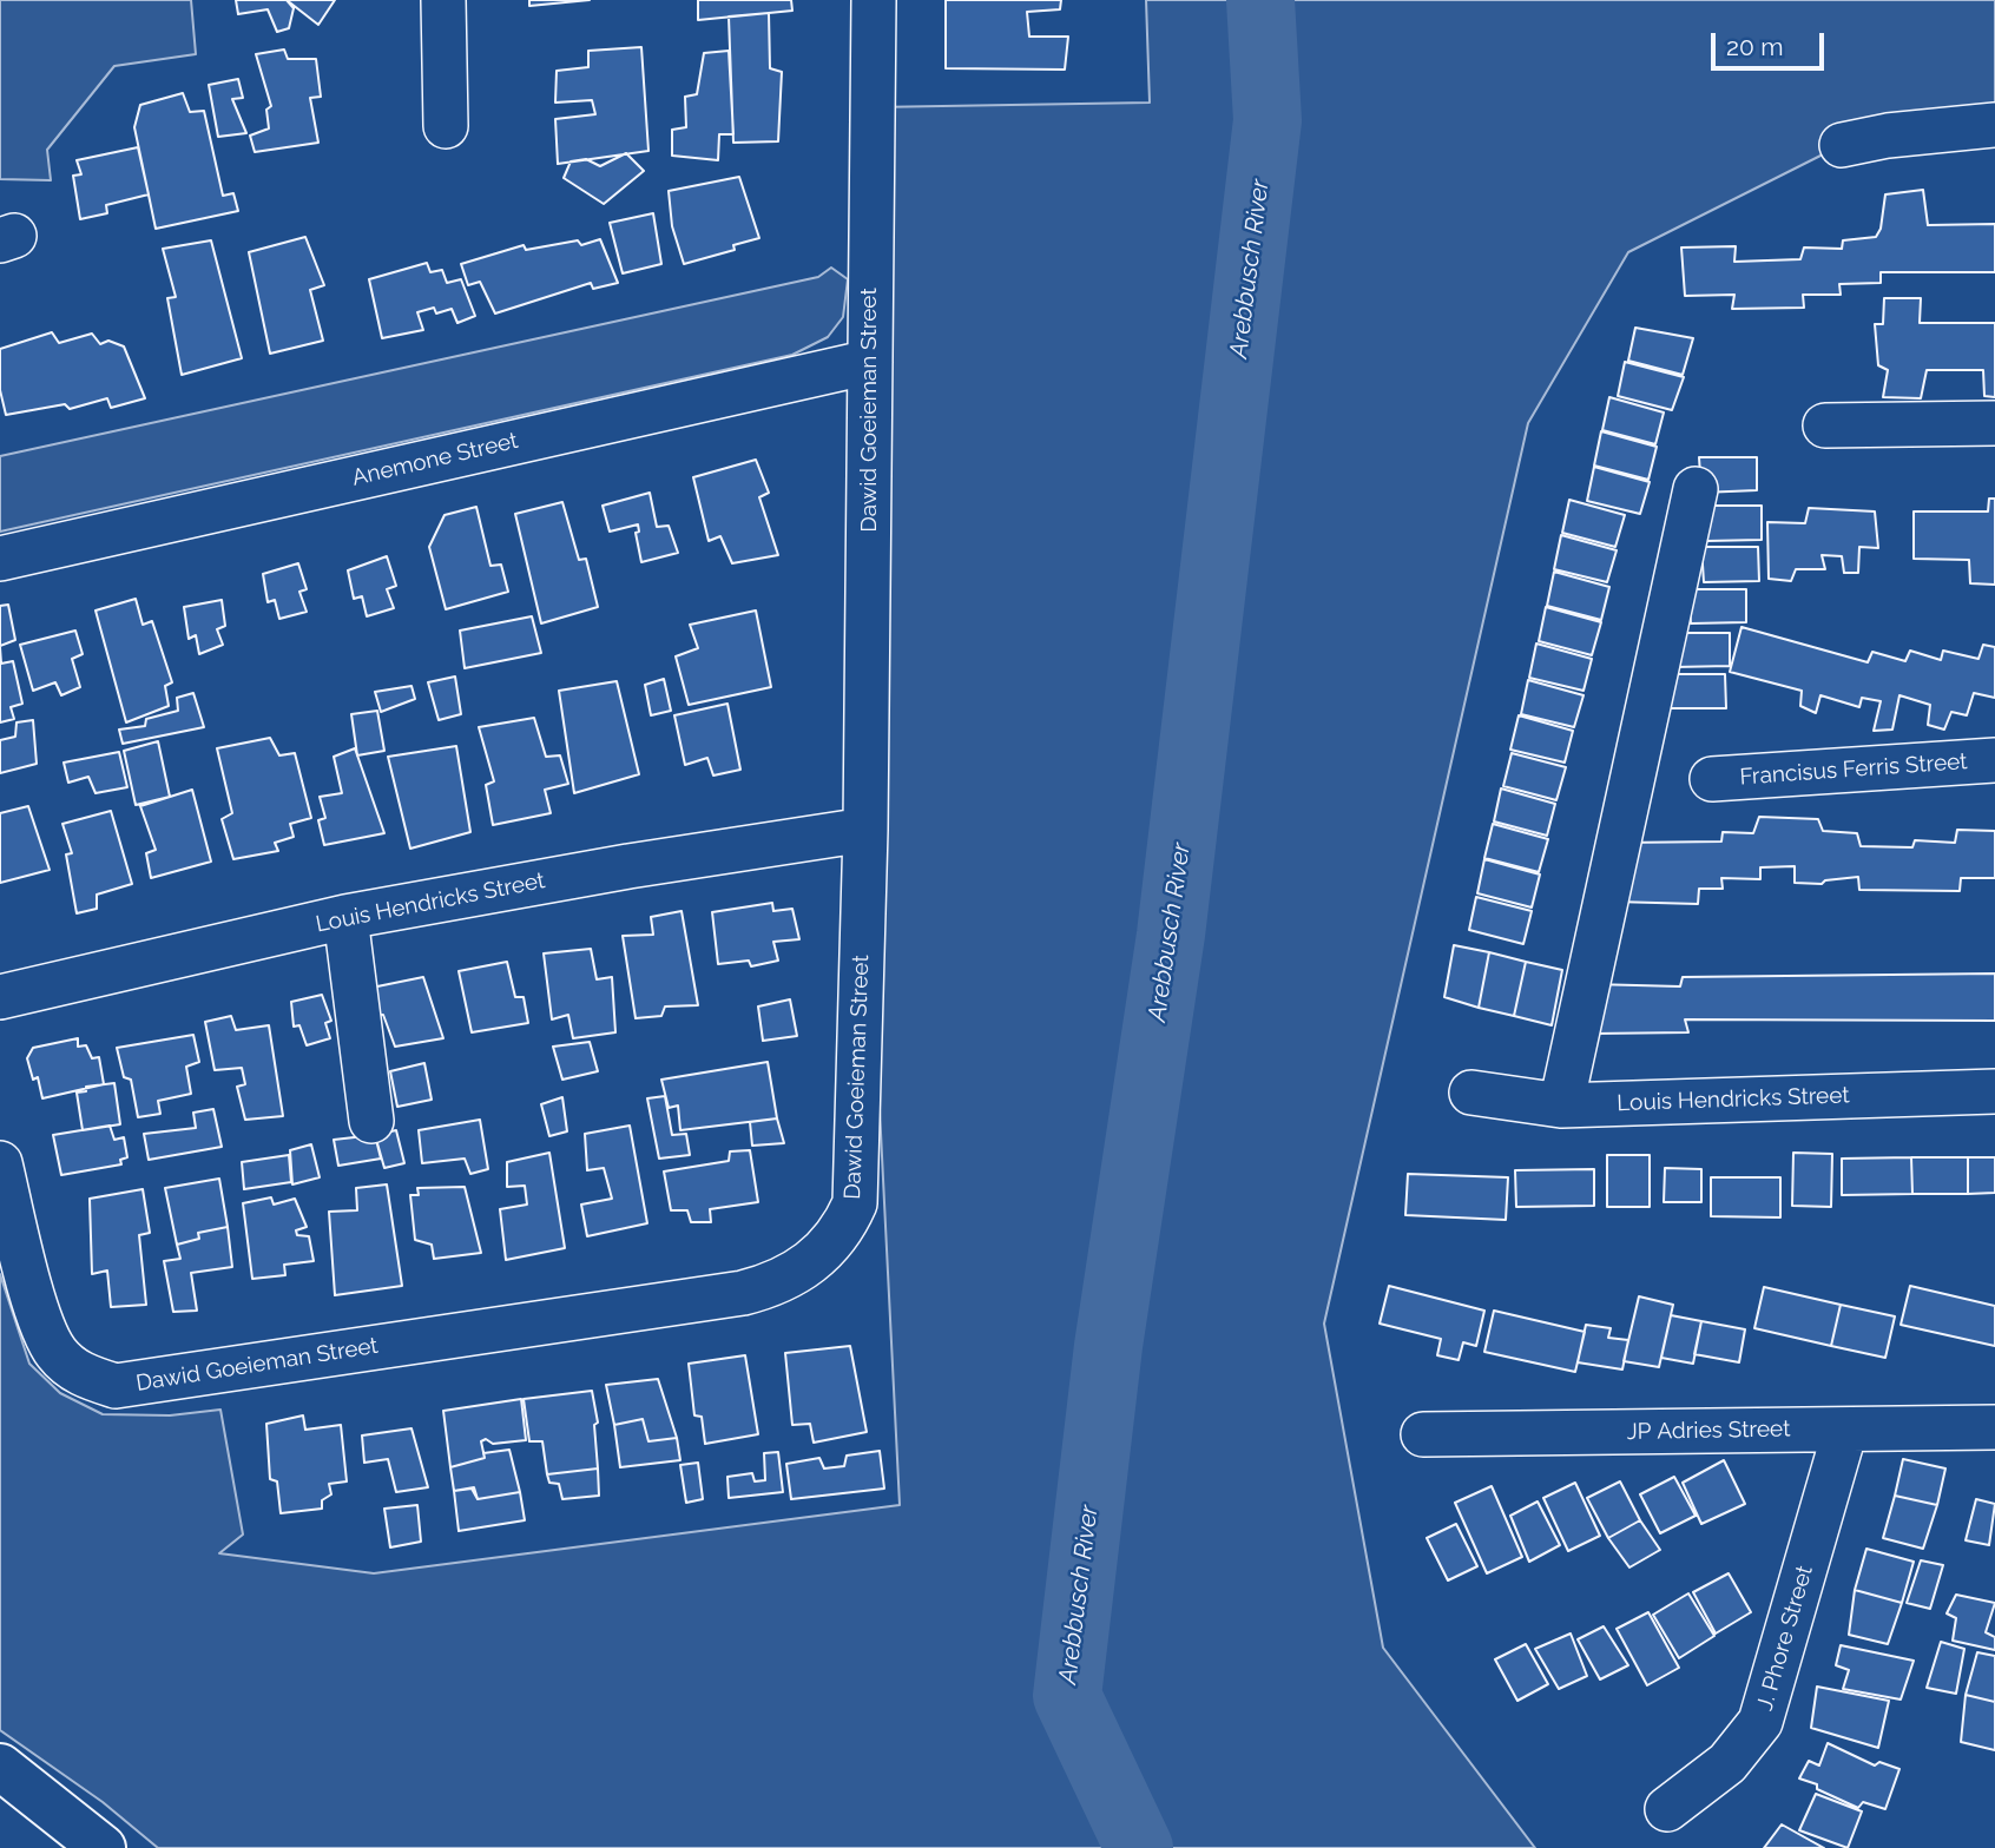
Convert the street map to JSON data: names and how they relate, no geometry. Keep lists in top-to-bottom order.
{
  "streets": {
    "street": [
      "Dawid Goeieman Street",
      "Anemone Street",
      "Francisus Ferris Street",
      "Louis Hendricks Street",
      "JP Adries Street",
      "J. Phore Street"
    ]
  },
  "crossings": [
    ["Dawid Goeieman Street", "Anemone Street"],
    ["Dawid Goeieman Street", "Louis Hendricks Street"],
    ["JP Adries Street", "J. Phore Street"]
  ],
  "water": ["Arebbusch River"],
  "scale_bar": "20 m"
}
